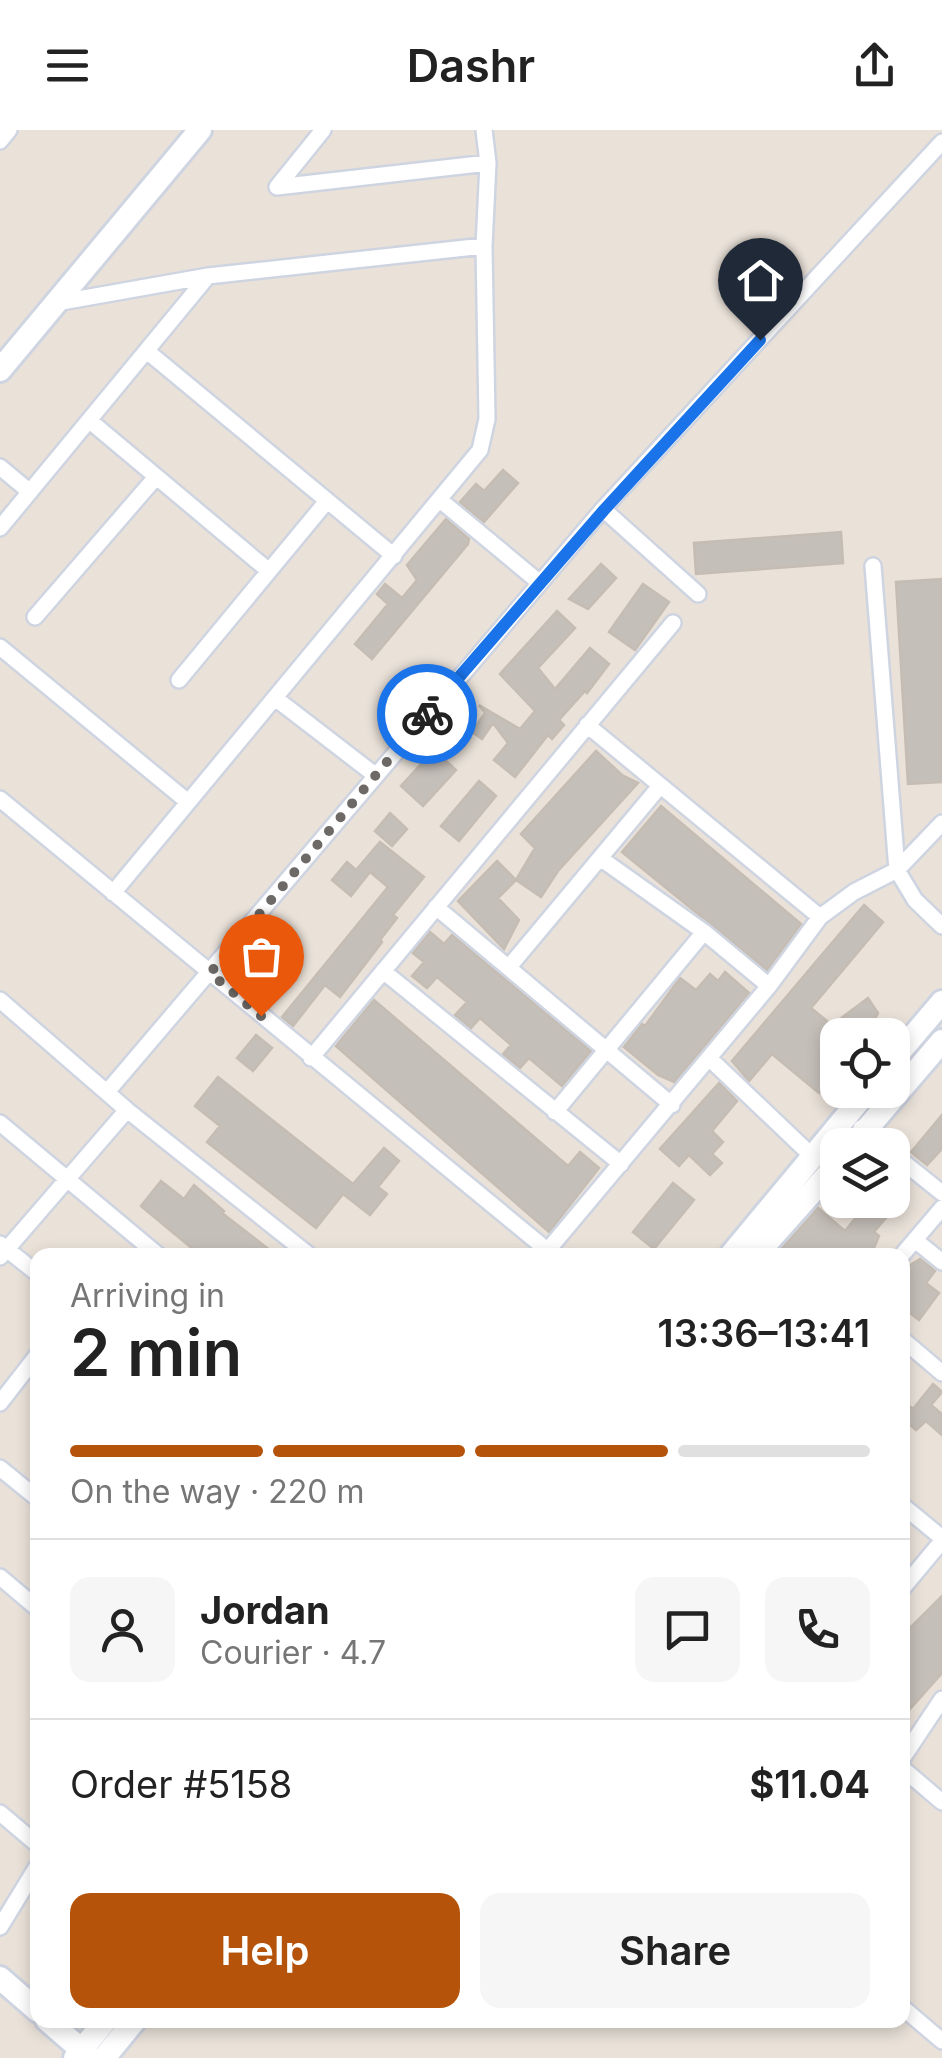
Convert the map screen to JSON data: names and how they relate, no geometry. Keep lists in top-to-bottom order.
{
  "page": {
    "header": "Dashr",
    "heading": ["2 min", "Arriving in", "13:36–13:41"],
    "panel": [
      "Jordan",
      "Courier · 4.7",
      "Order #5158",
      "$11.04"
    ],
    "bar": "On the way · 220 m",
    "buttons": ["Help", "Share"]
  }
}
